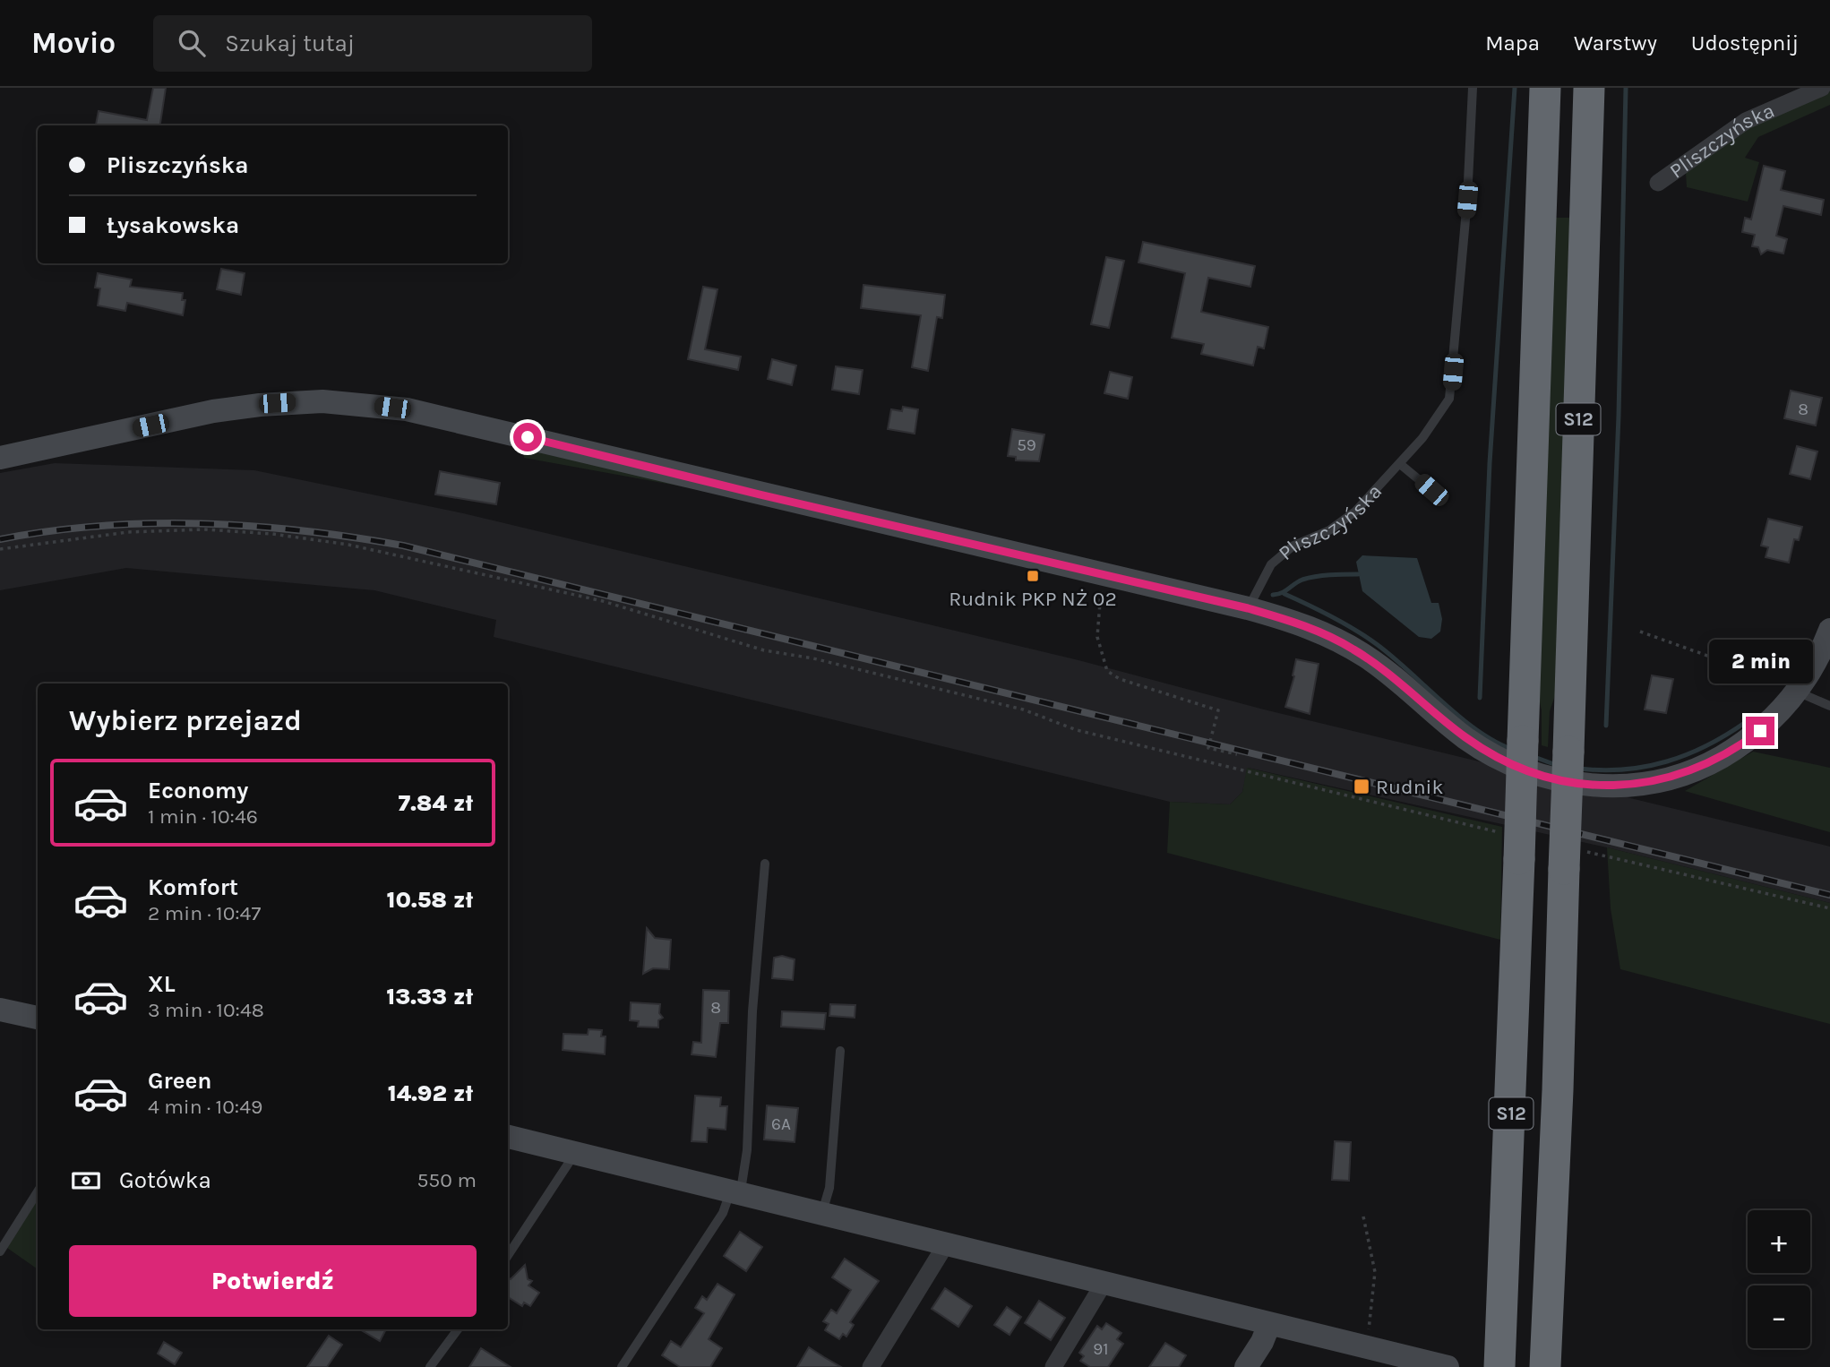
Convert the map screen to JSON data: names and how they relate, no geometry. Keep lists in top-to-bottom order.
{
  "streets": {
    "highway": ["S12"],
    "street": ["Pliszczyńska"]
  },
  "places": {
    "transit": ["Rudnik PKP NŻ 02", "Rudnik"]
  },
  "house_numbers": [
    "8",
    "59",
    "8",
    "6A",
    "91"
  ],
  "page": {
    "header": "Movio",
    "search": "Szukaj tutaj",
    "nav": ["Mapa", "Warstwy", "Udostępnij"],
    "banner": ["Pliszczyńska", "Łysakowska"],
    "bubble": "2 min",
    "heading": "Wybierz przejazd",
    "list": [
      {
        "name": "Economy",
        "note": "1 min · 10:46",
        "value": "7.84 zł"
      },
      {
        "name": "Komfort",
        "note": "2 min · 10:47",
        "value": "10.58 zł"
      },
      {
        "name": "XL",
        "note": "3 min · 10:48",
        "value": "13.33 zł"
      },
      {
        "name": "Green",
        "note": "4 min · 10:49",
        "value": "14.92 zł"
      }
    ],
    "pay": ["Gotówka", "550 m"],
    "map_buttons": ["+", "−"],
    "buttons": "Potwierdź"
  }
}
